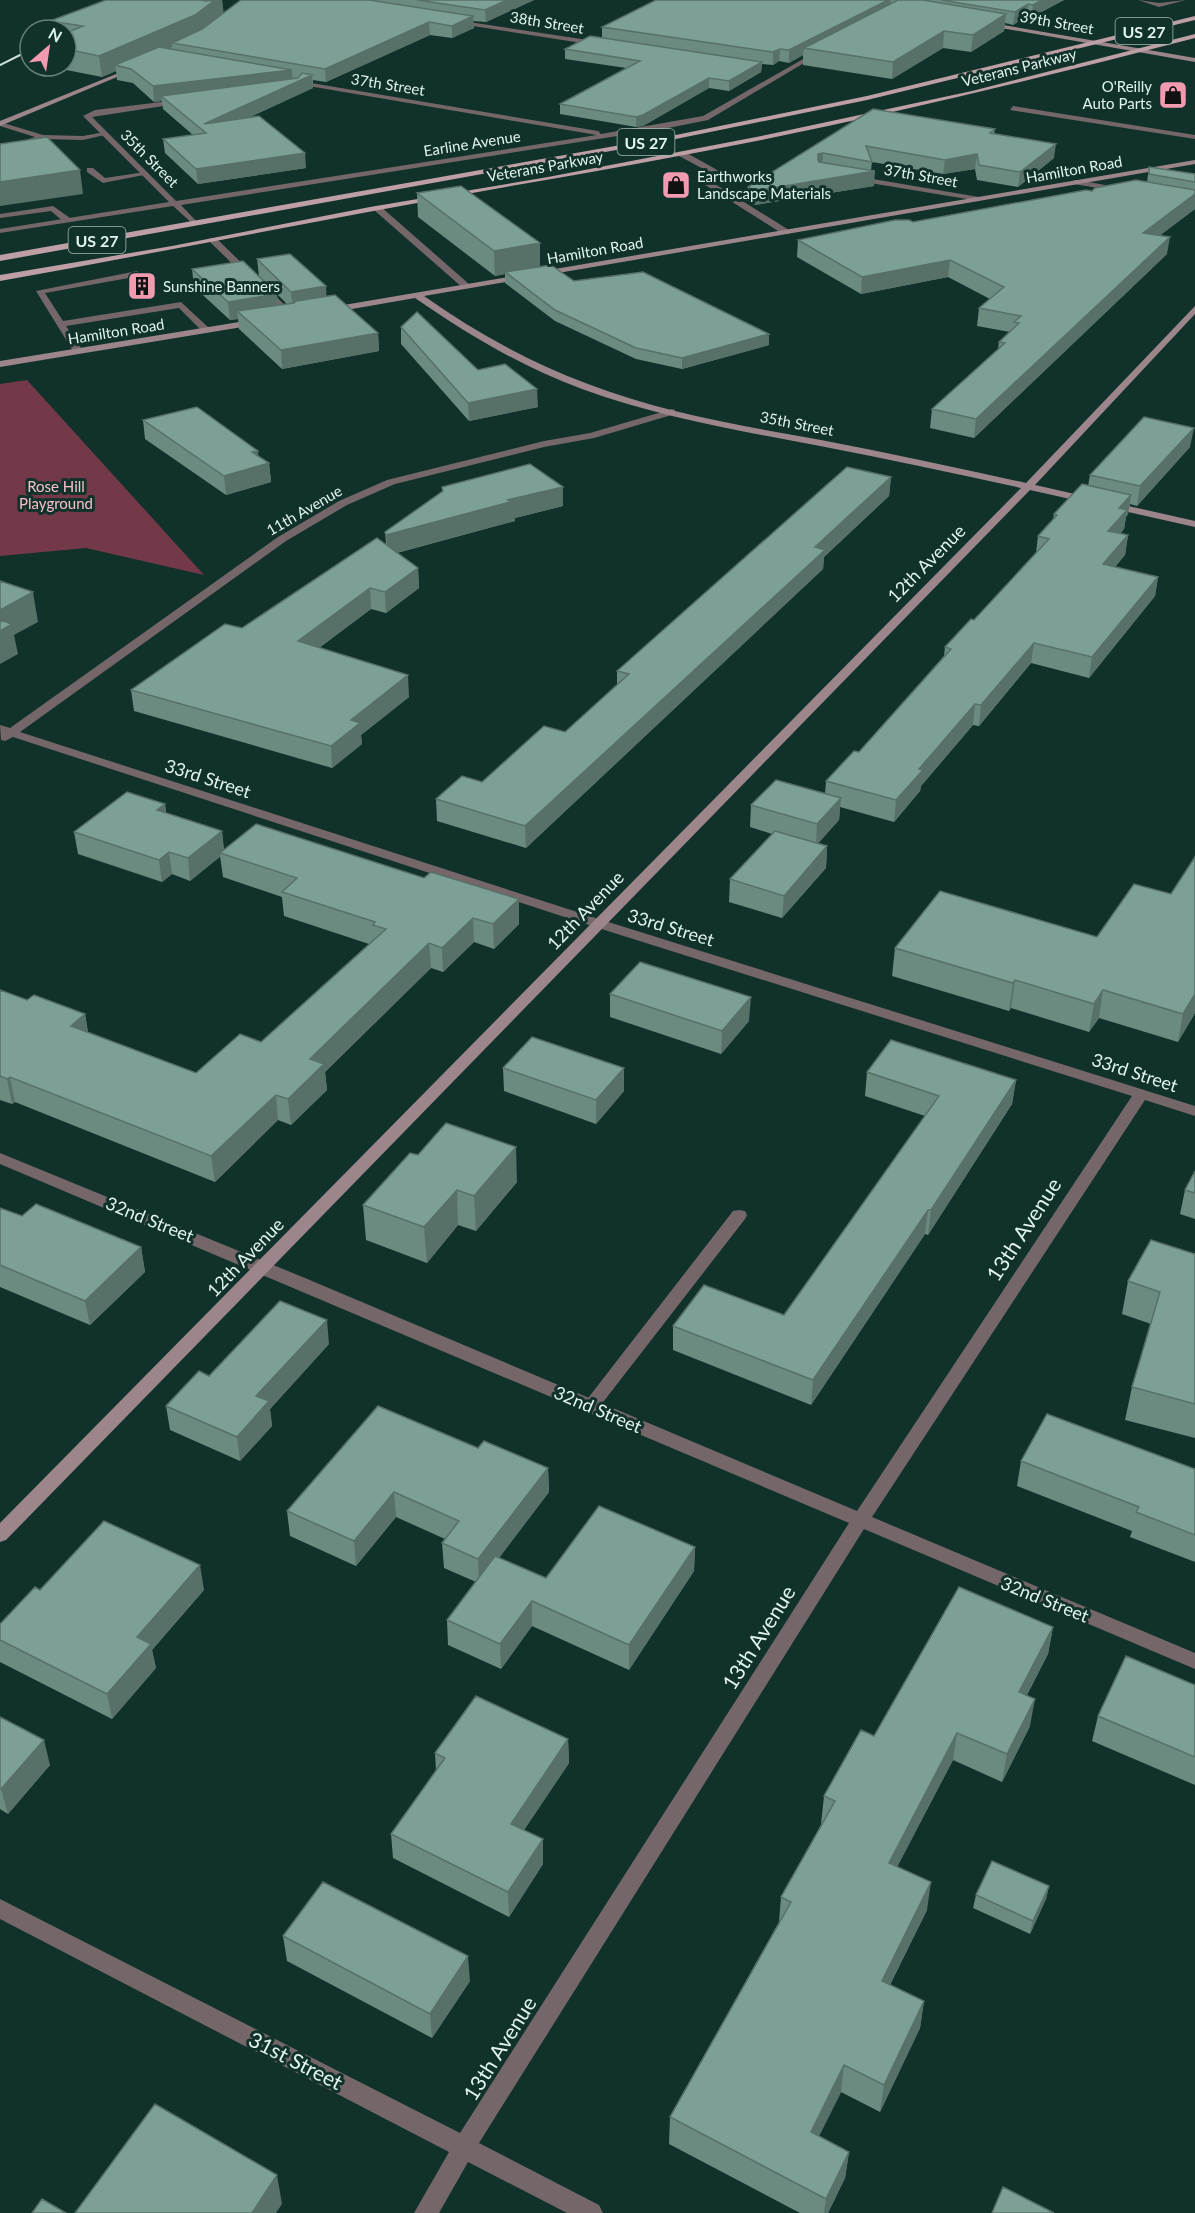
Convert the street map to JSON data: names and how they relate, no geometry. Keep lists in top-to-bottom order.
{
  "streets": {
    "main road": ["US 27", "Veterans Parkway"],
    "street": [
      "38th Street",
      "39th Street",
      "37th Street",
      "Earline Avenue",
      "35th Street",
      "Hamilton Road",
      "11th Avenue",
      "12th Avenue",
      "33rd Street",
      "32nd Street",
      "13th Avenue",
      "31st Street"
    ]
  },
  "crossings": [
    ["39th Street", "Veterans Parkway"],
    ["Veterans Parkway", "35th Street"],
    ["37th Street", "Earline Avenue"],
    ["37th Street", "Hamilton Road"],
    ["Earline Avenue", "35th Street"],
    ["35th Street", "Hamilton Road"],
    ["35th Street", "11th Avenue"],
    ["35th Street", "12th Avenue"],
    ["11th Avenue", "33rd Street"],
    ["12th Avenue", "33rd Street"],
    ["12th Avenue", "32nd Street"],
    ["33rd Street", "13th Avenue"],
    ["32nd Street", "13th Avenue"],
    ["13th Avenue", "31st Street"]
  ],
  "parks": ["Rose Hill Playground"],
  "places": {
    "shop": ["O'Reilly Auto Parts", "Earthworks Landscape Materials"],
    "building": ["Sunshine Banners"]
  },
  "north": "top right"
}
